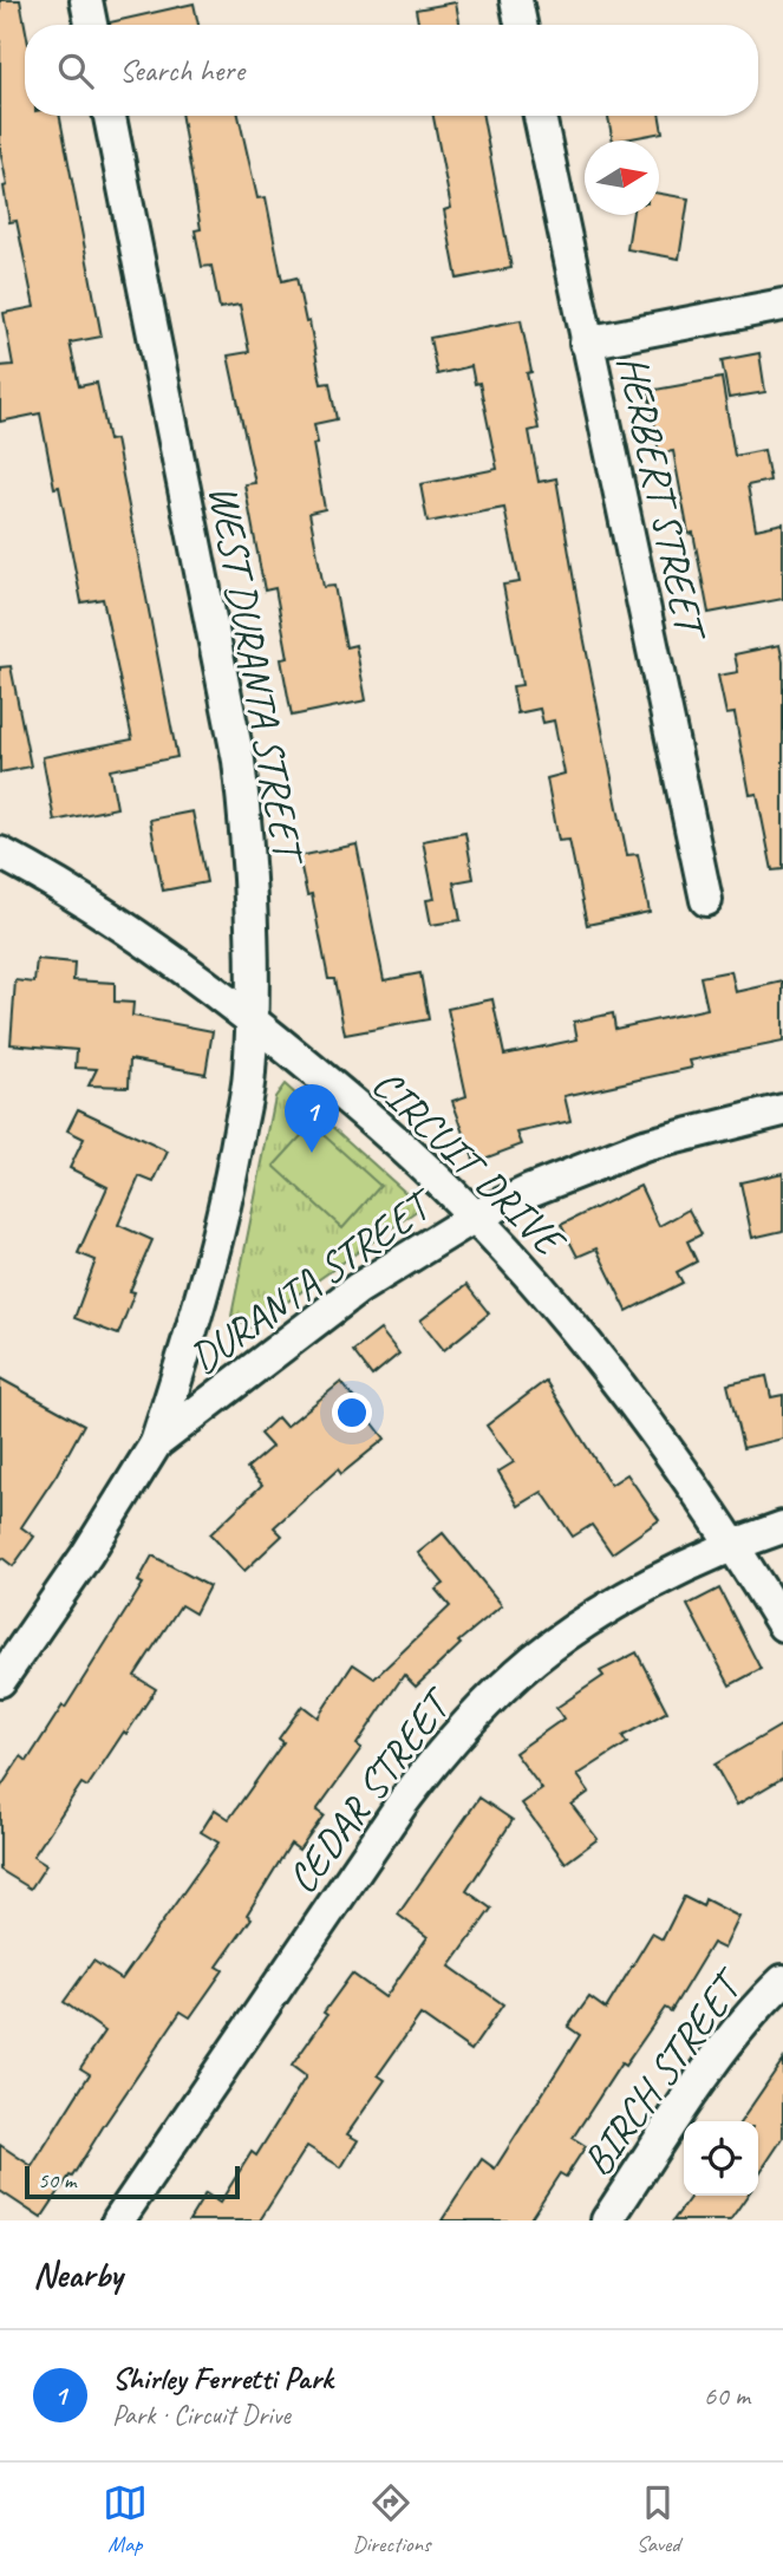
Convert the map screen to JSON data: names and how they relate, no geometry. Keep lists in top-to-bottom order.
{
  "streets": {
    "street": [
      "HERBERT STREET",
      "WEST DURANTA STREET",
      "CIRCUIT DRIVE",
      "DURANTA STREET",
      "CEDAR STREET",
      "BIRCH STREET"
    ]
  },
  "crossings": [
    ["WEST DURANTA STREET", "CIRCUIT DRIVE"],
    ["WEST DURANTA STREET", "DURANTA STREET"],
    ["CIRCUIT DRIVE", "DURANTA STREET"],
    ["CIRCUIT DRIVE", "CEDAR STREET"]
  ],
  "scale_bar": "50 m",
  "north": "right",
  "page": {
    "search": "Search here",
    "pins": "1",
    "scale": "50 m",
    "heading": "Nearby",
    "list": [
      {
        "mark": "1",
        "name": "Shirley Ferretti Park",
        "note": "Park · Circuit Drive",
        "value": "60 m"
      }
    ],
    "nav": ["Map", "Directions", "Saved"]
  }
}
